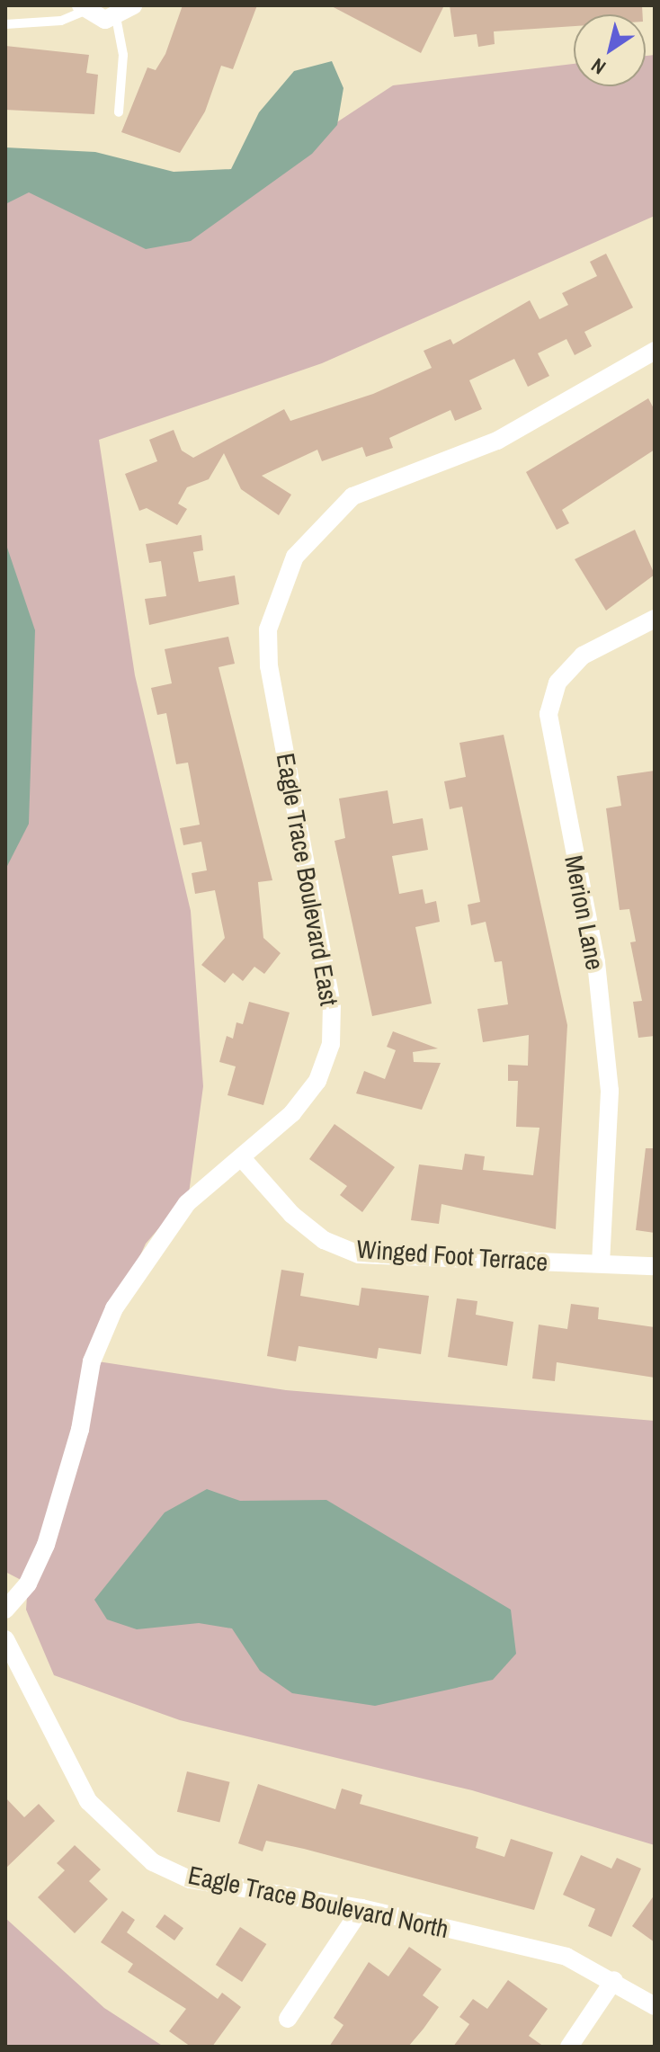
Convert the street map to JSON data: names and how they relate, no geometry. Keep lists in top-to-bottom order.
{
  "streets": {
    "street": [
      "Eagle Trace Boulevard East",
      "Merion Lane",
      "Winged Foot Terrace",
      "Eagle Trace Boulevard North"
    ]
  },
  "crossings": [
    ["Eagle Trace Boulevard East", "Winged Foot Terrace"],
    ["Merion Lane", "Winged Foot Terrace"]
  ],
  "north": "bottom left"
}
